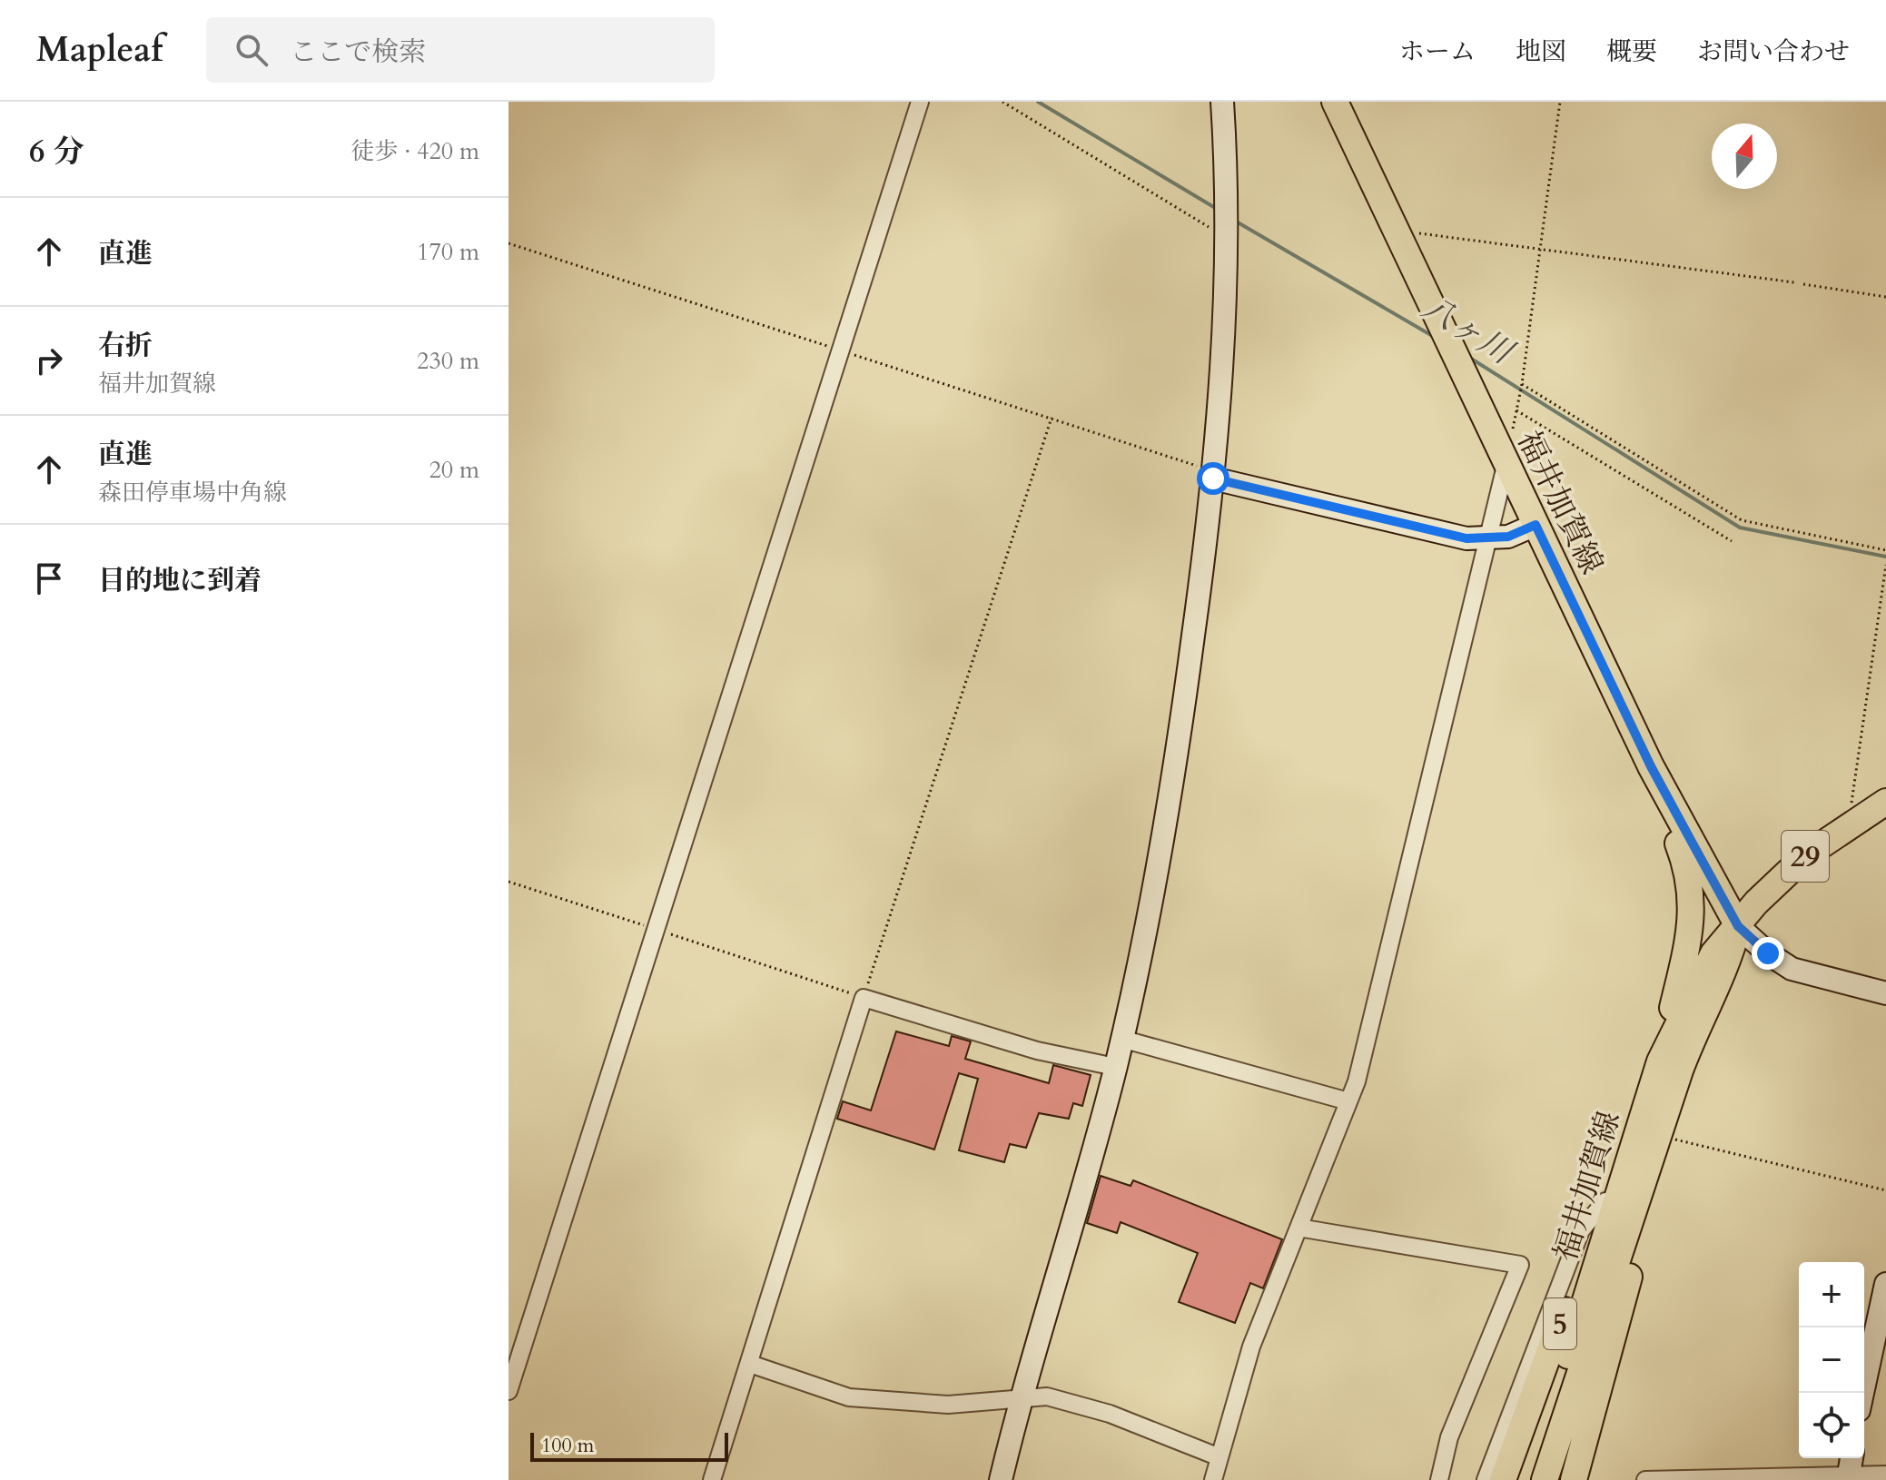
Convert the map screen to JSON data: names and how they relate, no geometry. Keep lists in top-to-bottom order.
{
  "streets": {
    "main road": ["福井加賀線", "29", "5"]
  },
  "crossings": [
    ["福井加賀線", "29"],
    ["福井加賀線", "5"]
  ],
  "water": ["八ヶ川"],
  "scale_bar": "100 m",
  "north": "top",
  "page": {
    "header": "Mapleaf",
    "search": "ここで検索",
    "nav": [
      "ホーム",
      "地図",
      "概要",
      "お問い合わせ"
    ],
    "heading": ["6 分", "徒歩 · 420 m"],
    "list": [
      ["直進", "170 m"],
      ["右折", "福井加賀線", "230 m"],
      ["直進", "森田停車場中角線", "20 m"],
      "目的地に到着"
    ],
    "map_buttons": ["+", "−"],
    "scale": "100 m"
  }
}
